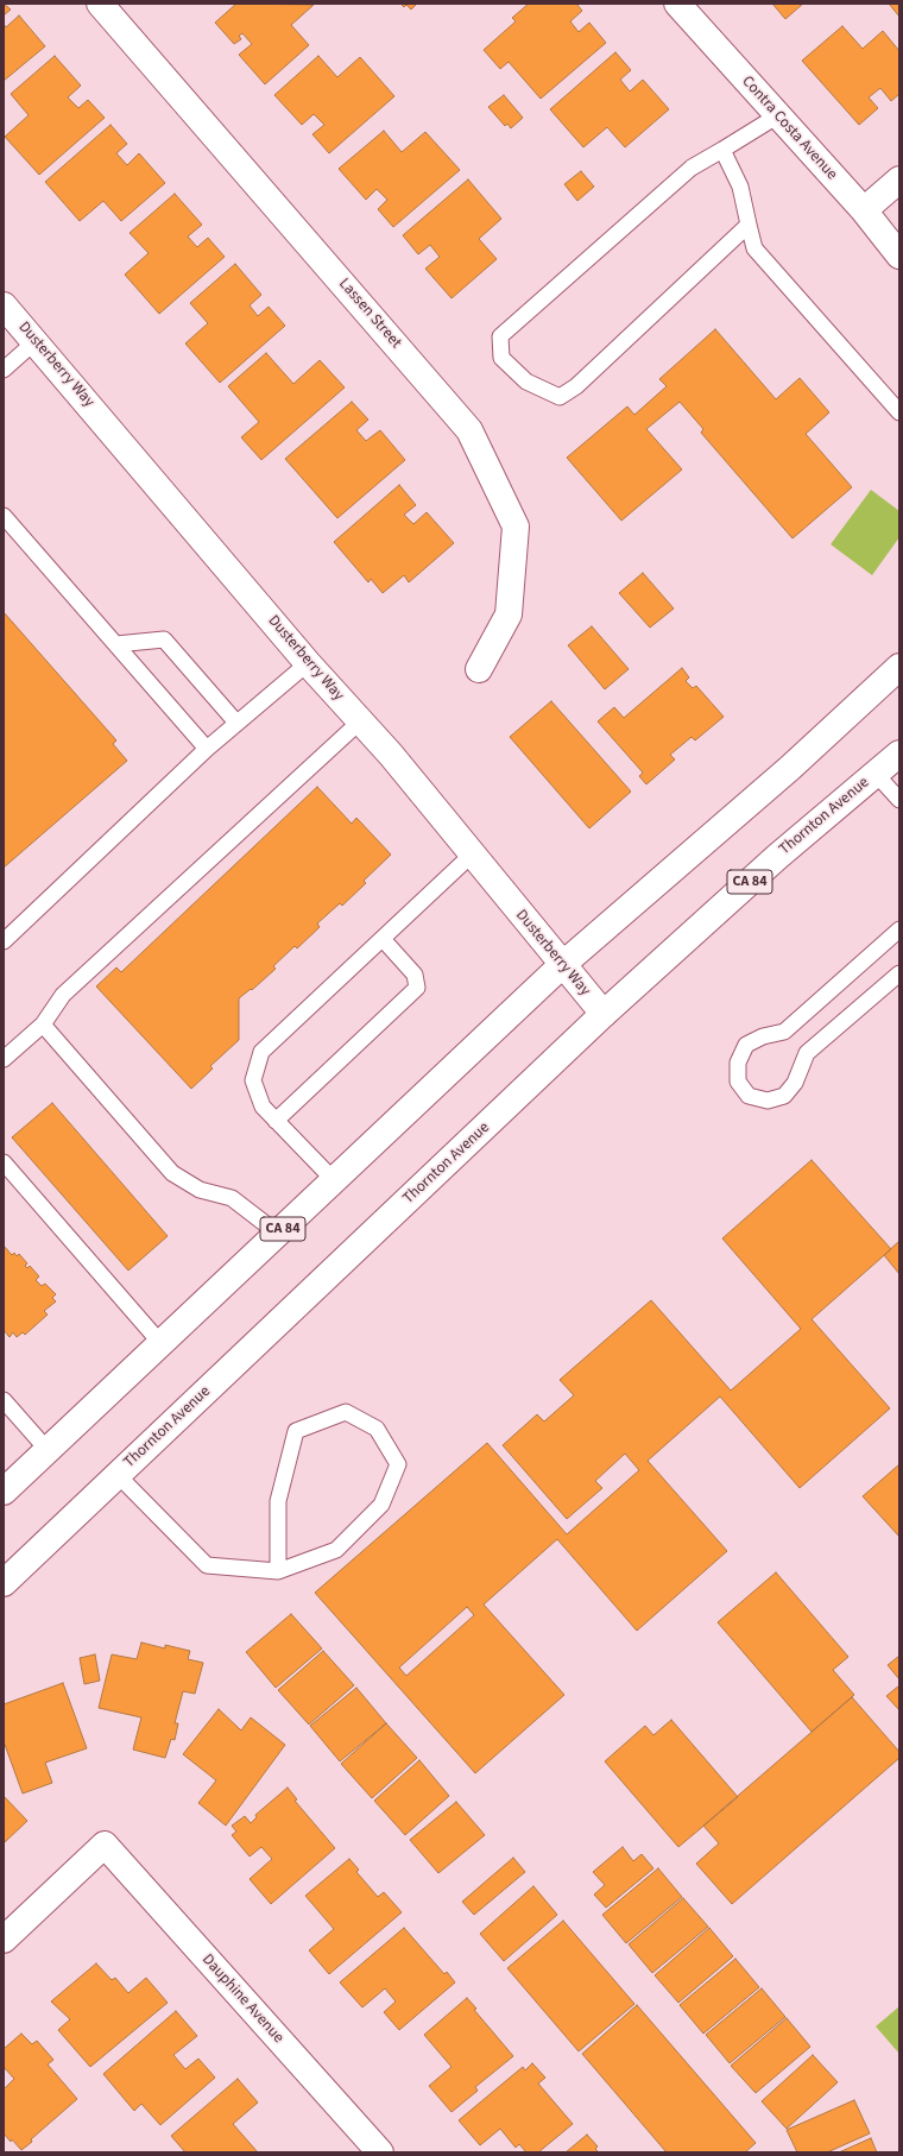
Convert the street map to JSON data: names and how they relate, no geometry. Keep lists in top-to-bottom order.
{
  "streets": {
    "main road": [
      "Contra Costa Avenue",
      "Lassen Street",
      "Dusterberry Way",
      "Thornton Avenue",
      "CA 84",
      "Dauphine Avenue"
    ]
  },
  "crossings": [
    ["Dusterberry Way", "Thornton Avenue"],
    ["Dusterberry Way", "CA 84"]
  ]
}
